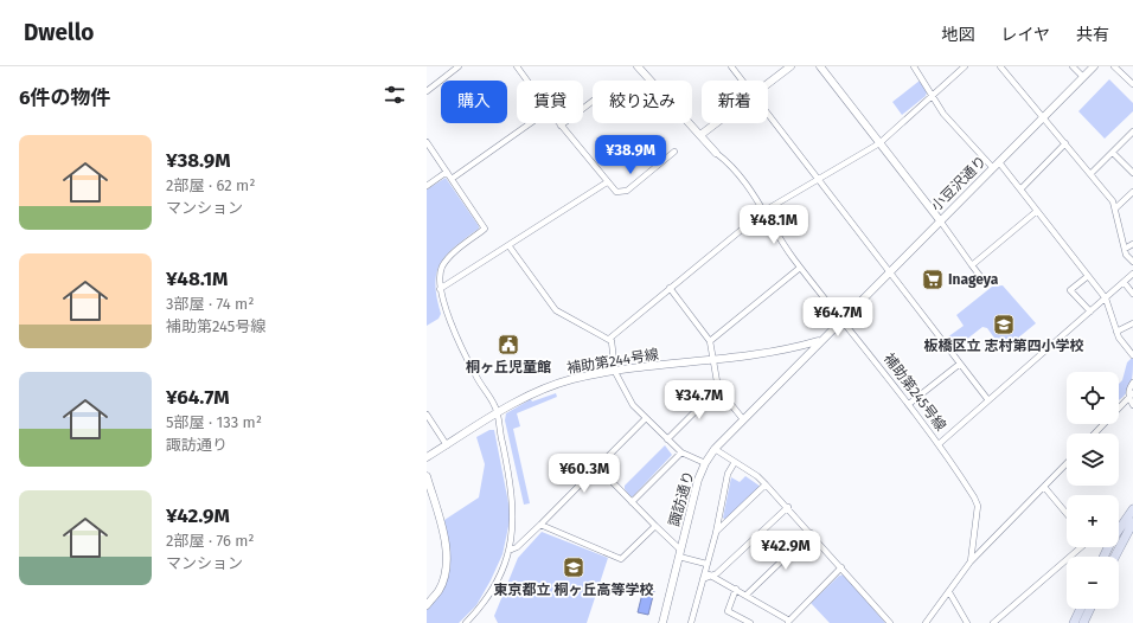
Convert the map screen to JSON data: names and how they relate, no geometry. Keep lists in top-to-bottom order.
{
  "streets": {
    "street": [
      "小豆沢通り",
      "補助第244号線",
      "補助第245号線",
      "諏訪通り"
    ]
  },
  "crossings": [
    ["小豆沢通り", "補助第245号線"],
    ["小豆沢通り", "諏訪通り"],
    ["補助第244号線", "諏訪通り"],
    ["補助第245号線", "諏訪通り"]
  ],
  "places": {
    "supermarket": ["Inageya"],
    "school or university": ["板橋区立 志村第四小学校", "東京都立 桐ヶ丘高等学校"],
    "public building": ["桐ヶ丘児童館"]
  },
  "page": {
    "header": "Dwello",
    "nav": ["地図", "レイヤ", "共有"],
    "heading": "6件の物件",
    "chip": [
      "購入",
      "賃貸",
      "絞り込み",
      "新着"
    ],
    "list": [
      {
        "name": "¥38.9M",
        "note": "2部屋 · 62 m² · マンション"
      },
      {
        "name": "¥48.1M",
        "note": "3部屋 · 74 m² · 補助第245号線"
      },
      {
        "name": "¥64.7M",
        "note": "5部屋 · 133 m² · 諏訪通り"
      },
      {
        "name": "¥42.9M",
        "note": "2部屋 · 76 m² · マンション"
      }
    ],
    "price": [
      "¥38.9M",
      "¥48.1M",
      "¥64.7M",
      "¥34.7M",
      "¥60.3M",
      "¥42.9M"
    ],
    "map_buttons": ["+", "−"]
  }
}
